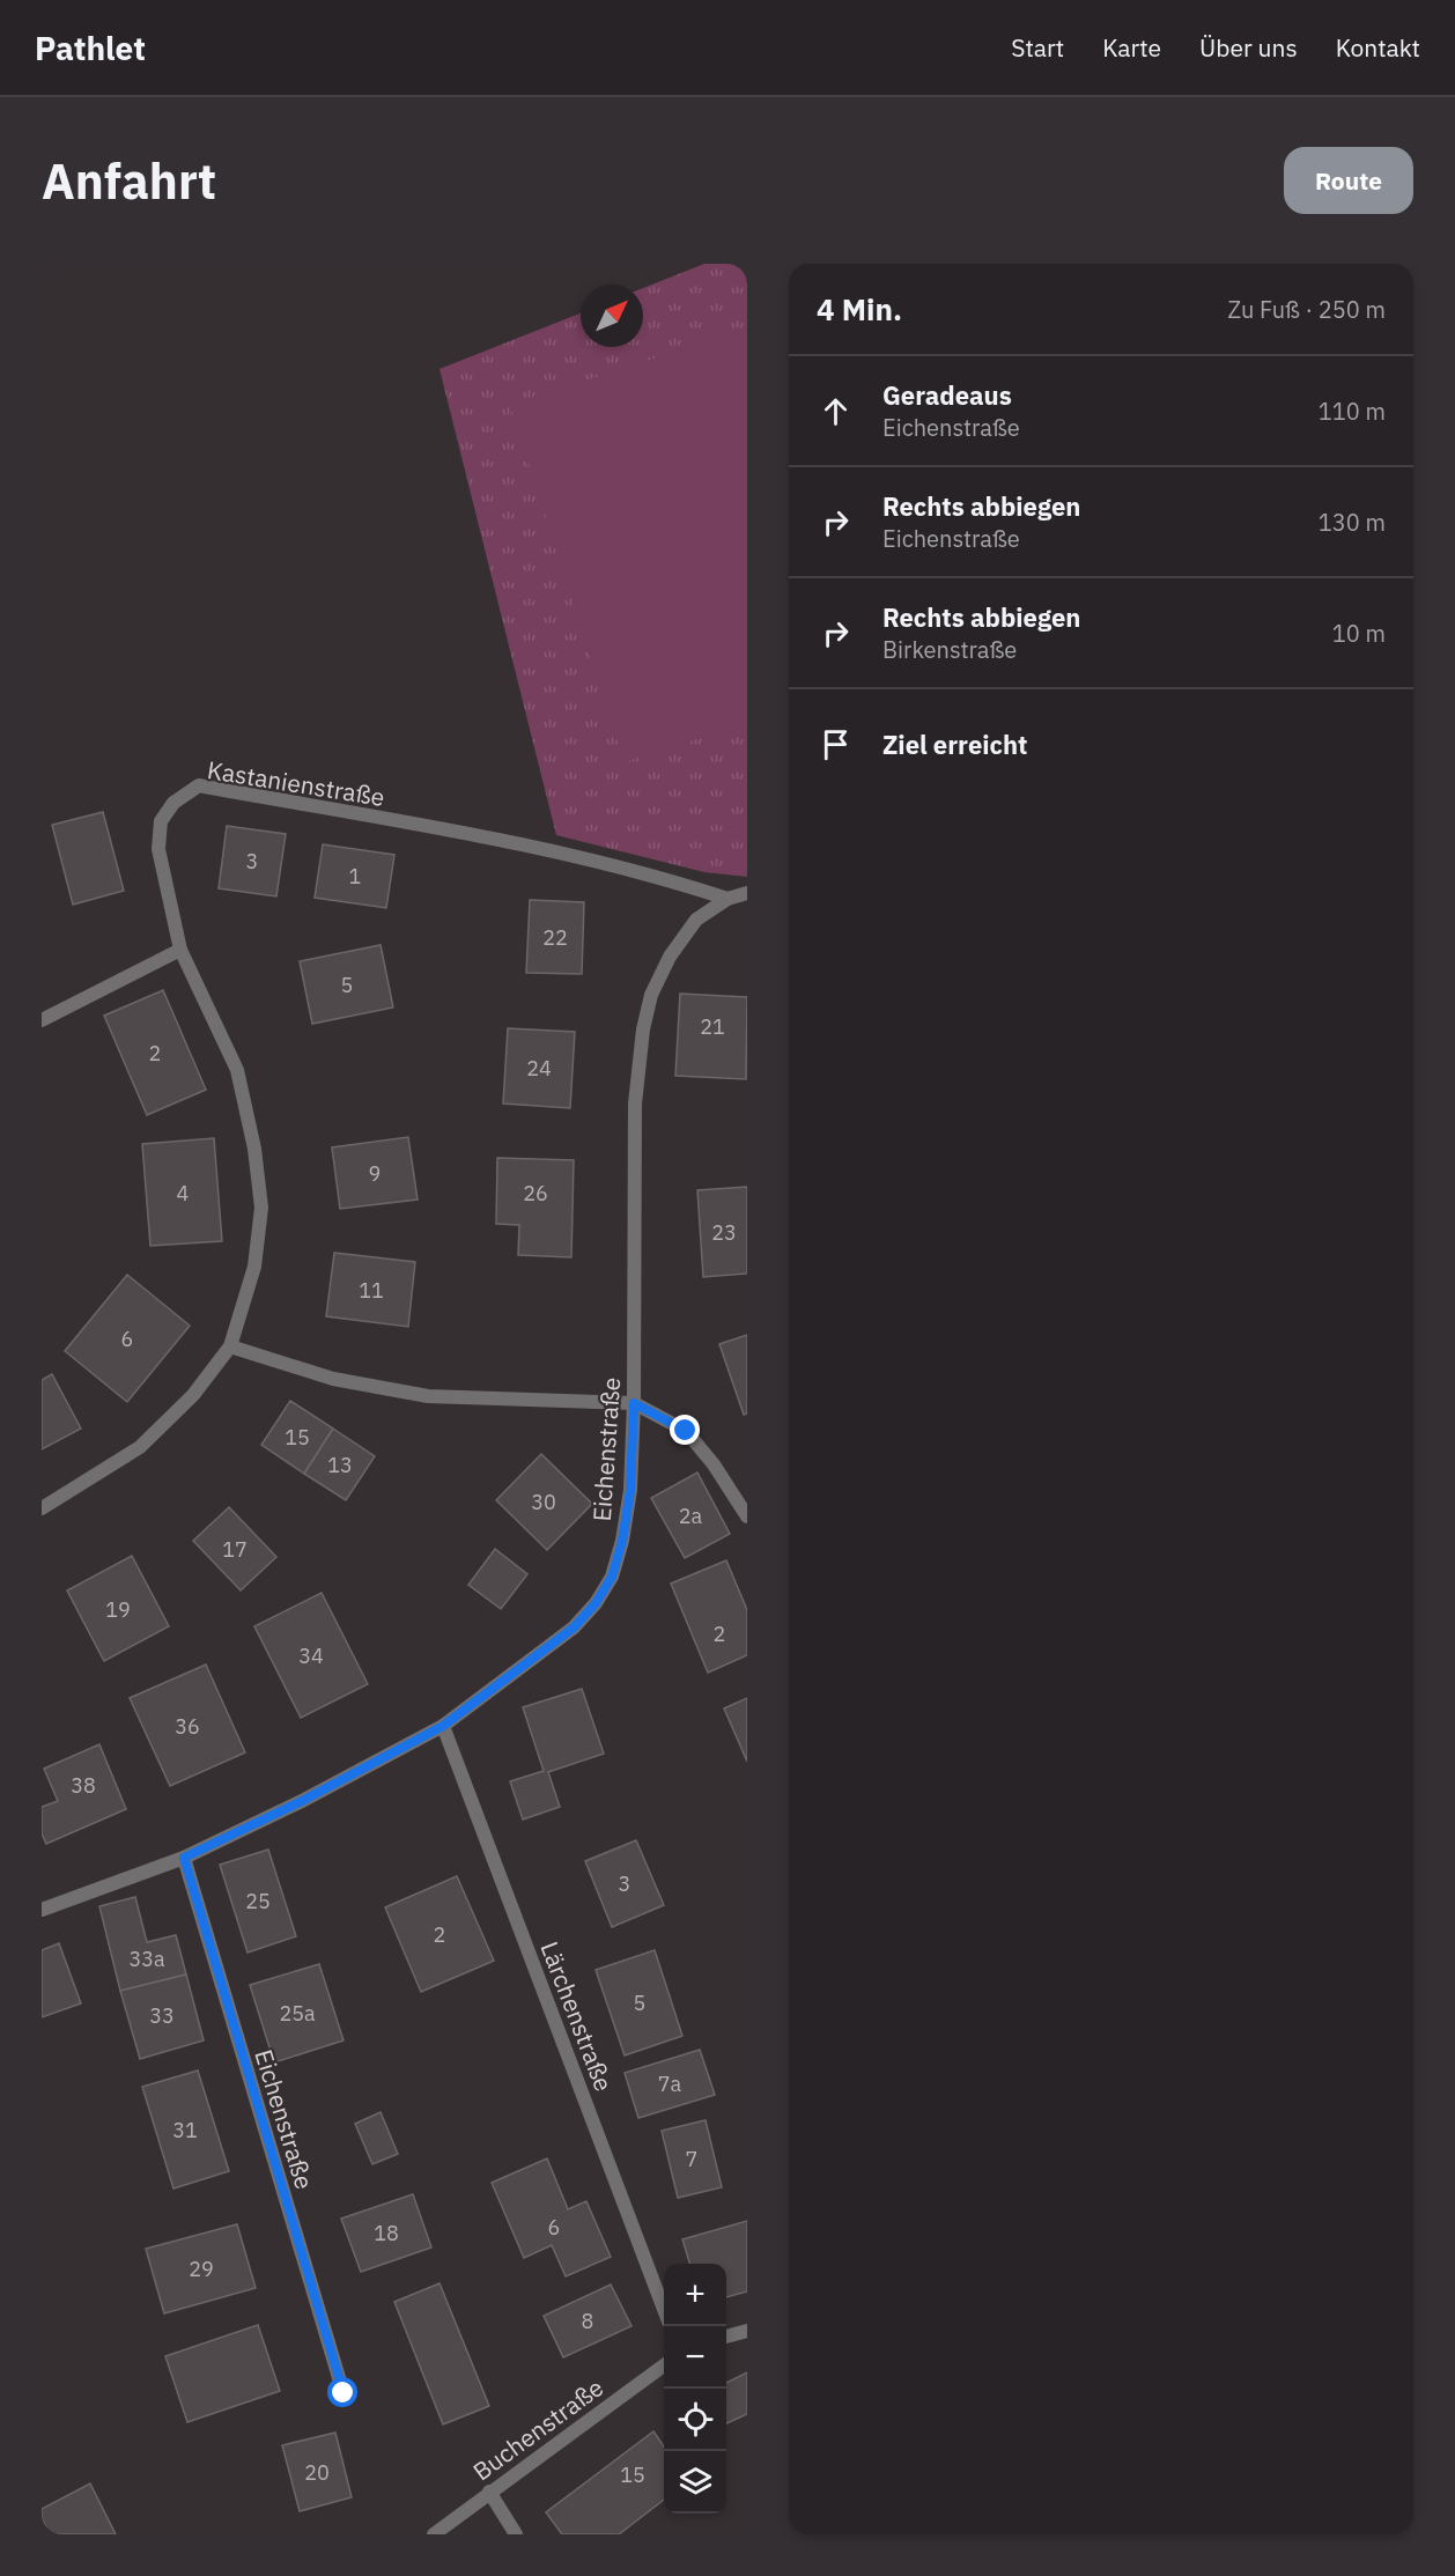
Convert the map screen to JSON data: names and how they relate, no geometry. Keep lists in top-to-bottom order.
{
  "streets": {
    "street": [
      "Kastanienstraße",
      "Eichenstraße",
      "Lärchenstraße",
      "Buchenstraße"
    ]
  },
  "crossings": [
    ["Kastanienstraße", "Eichenstraße"],
    ["Eichenstraße", "Lärchenstraße"]
  ],
  "house_numbers": [
    "3",
    "1",
    "22",
    "5",
    "21",
    "2",
    "24",
    "9",
    "4",
    "26",
    "23",
    "11",
    "6",
    "15",
    "13",
    "30",
    "2a",
    "17",
    "19",
    "2",
    "34",
    "36",
    "38",
    "3",
    "25",
    "2",
    "33a",
    "5",
    "25a",
    "33",
    "7a",
    "31",
    "7",
    "6",
    "18",
    "29",
    "8",
    "20",
    "15"
  ],
  "north": "top right",
  "page": {
    "header": "Pathlet",
    "nav": [
      "Start",
      "Karte",
      "Über uns",
      "Kontakt"
    ],
    "buttons": "Route",
    "title": "Anfahrt",
    "heading": ["4 Min.", "Zu Fuß · 250 m"],
    "list": [
      ["Geradeaus", "Eichenstraße", "110 m"],
      ["Rechts abbiegen", "Eichenstraße", "130 m"],
      ["Rechts abbiegen", "Birkenstraße", "10 m"],
      "Ziel erreicht"
    ],
    "map_buttons": ["+", "−"]
  }
}
